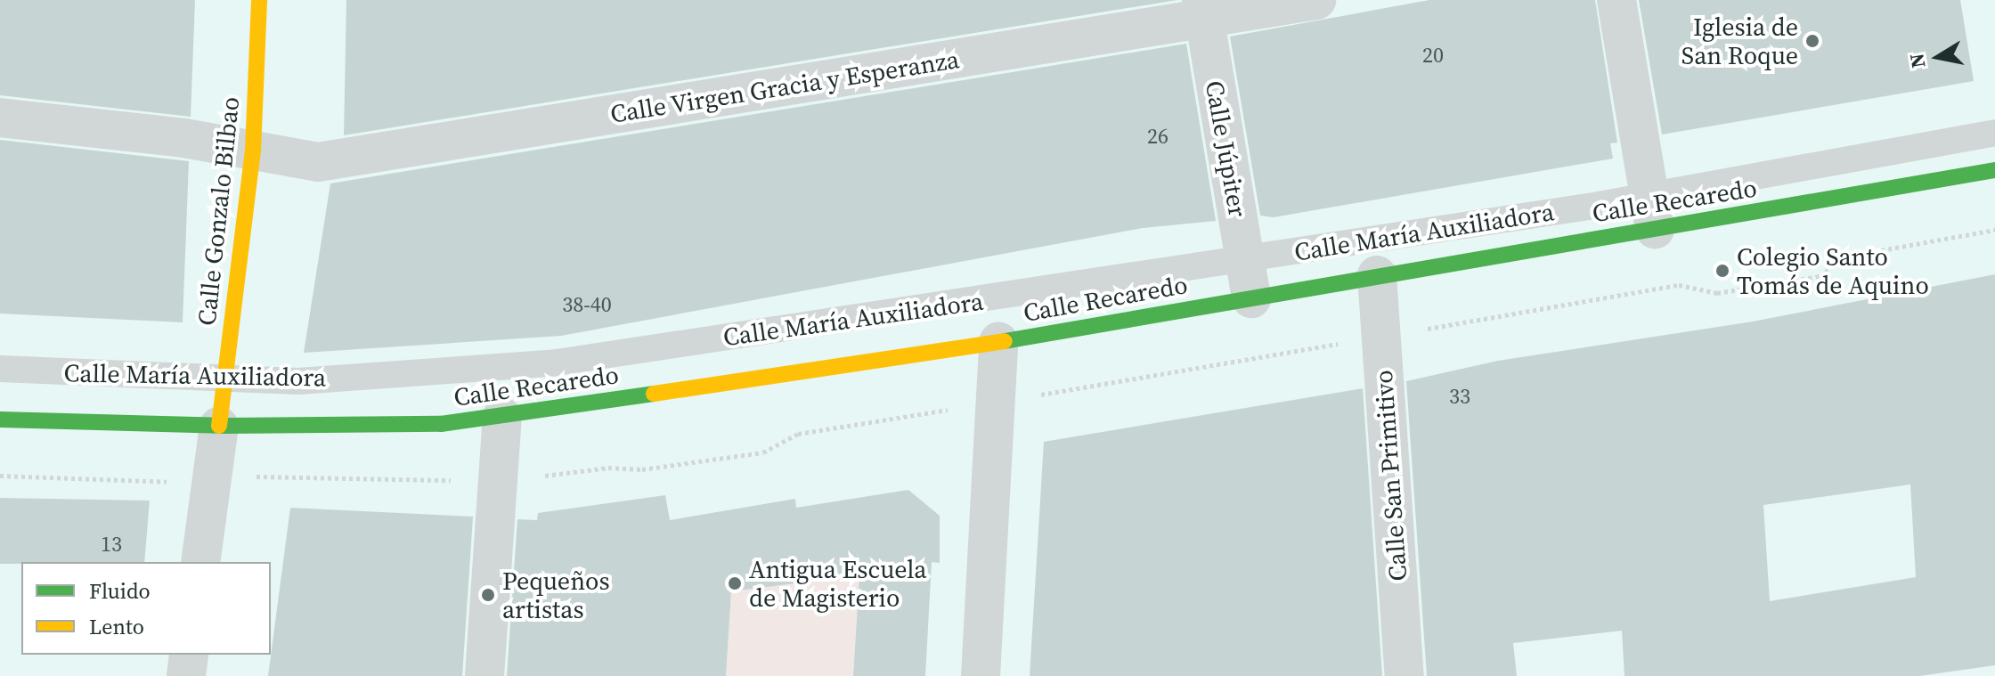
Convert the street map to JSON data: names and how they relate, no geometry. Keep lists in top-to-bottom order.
{
  "streets": {
    "main road": ["Calle Recaredo", "Calle Gonzalo Bilbao", "Calle María Auxiliadora"],
    "street": ["Calle Virgen Gracia y Esperanza", "Calle Júpiter", "Calle San Primitivo"]
  },
  "crossings": [
    ["Calle Virgen Gracia y Esperanza", "Calle Júpiter"],
    ["Calle Virgen Gracia y Esperanza", "Calle Gonzalo Bilbao"],
    ["Calle Júpiter", "Calle Recaredo"],
    ["Calle Júpiter", "Calle María Auxiliadora"],
    ["Calle Recaredo", "Calle Gonzalo Bilbao"],
    ["Calle Recaredo", "Calle María Auxiliadora"],
    ["Calle Recaredo", "Calle San Primitivo"],
    ["Calle Gonzalo Bilbao", "Calle María Auxiliadora"]
  ],
  "places": [
    "Iglesia de San Roque",
    "Colegio Santo Tomás de Aquino",
    "Antigua Escuela de Magisterio",
    "Pequeños artistas"
  ],
  "house_numbers": [
    "20",
    "26",
    "38-40",
    "33",
    "13"
  ],
  "legend": ["Fluido", "Lento"],
  "north": "left"
}
